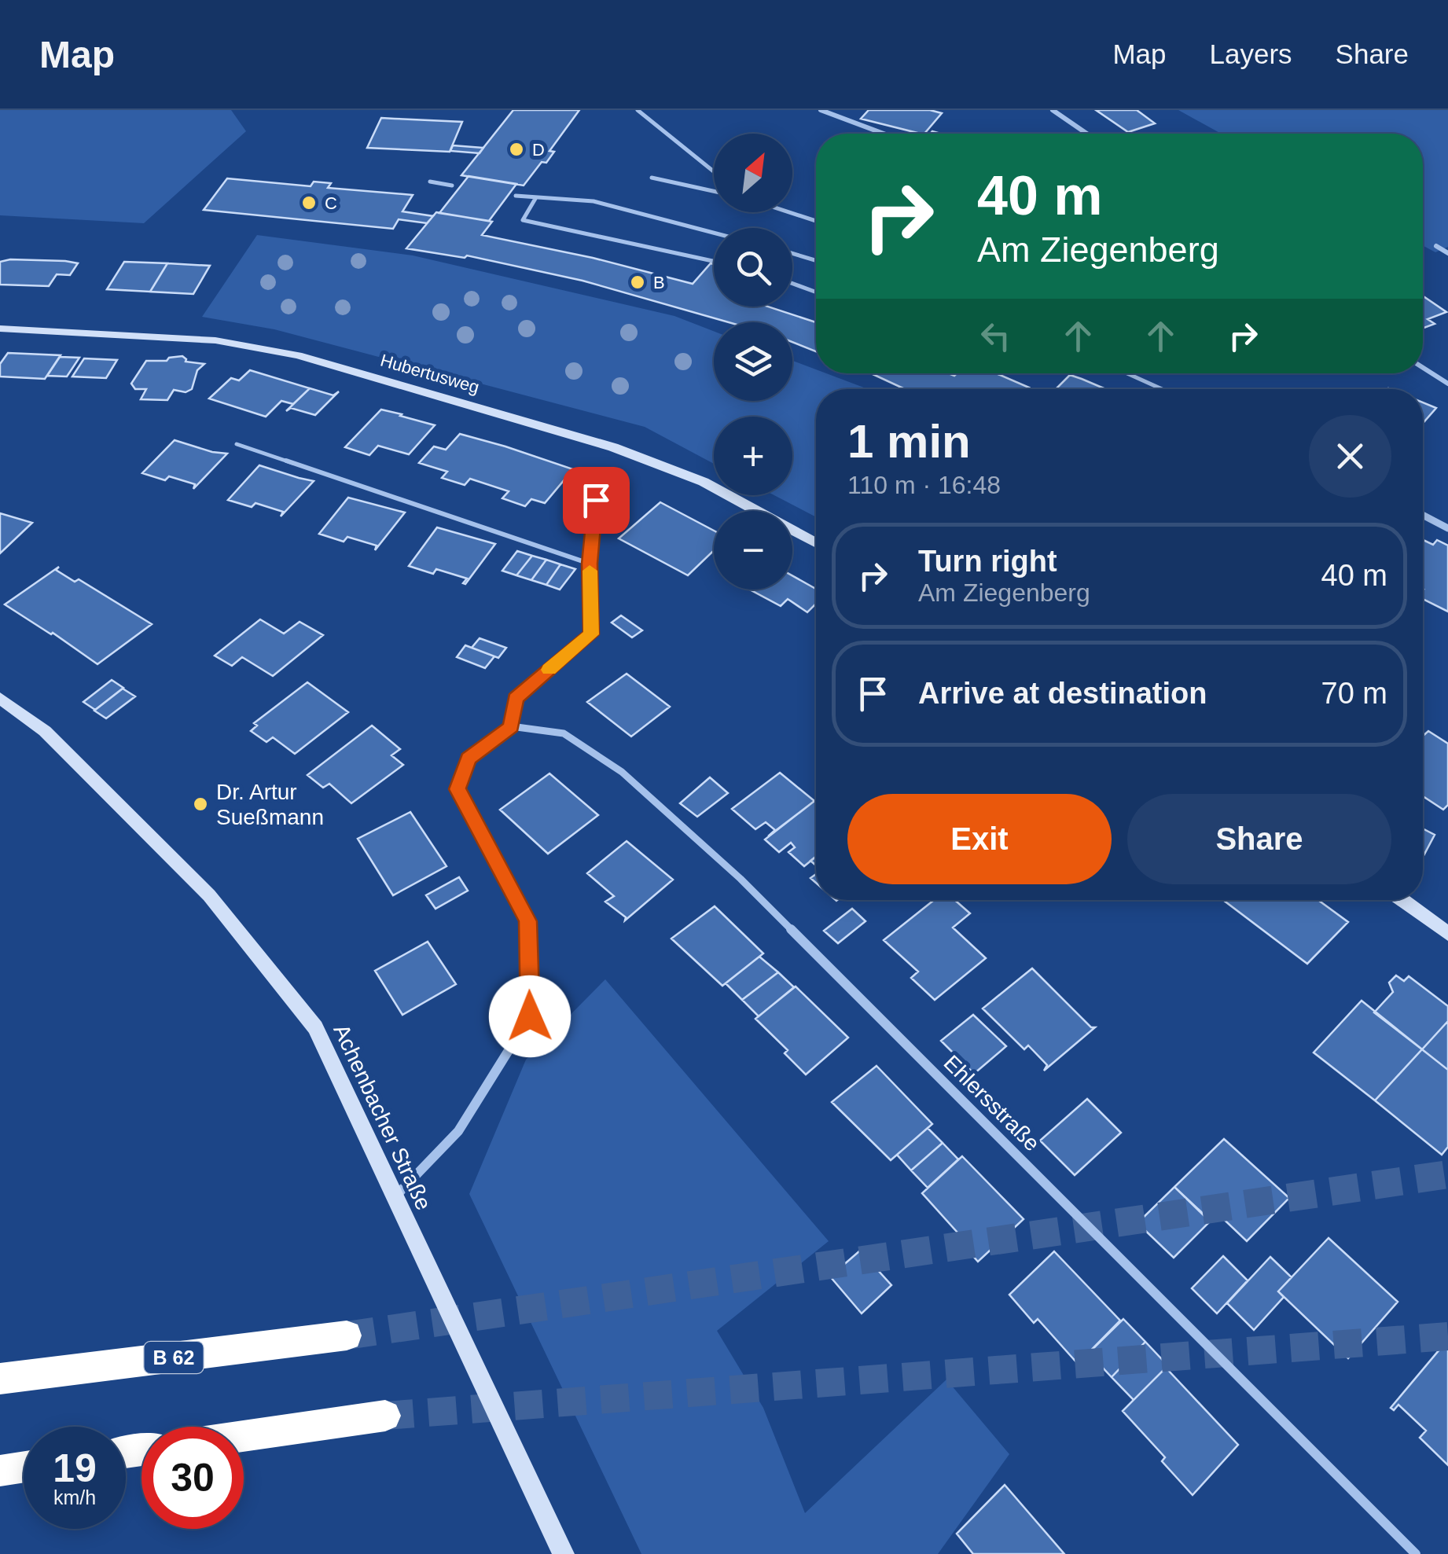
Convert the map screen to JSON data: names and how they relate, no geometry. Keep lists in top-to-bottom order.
{
  "streets": {
    "highway": ["B 62"],
    "street": ["Hubertusweg", "Ehlersstraße", "Achenbacher Straße"]
  },
  "places": [
    "D",
    "C",
    "B",
    "Dr. Artur Sueßmann"
  ],
  "north": "top right",
  "page": {
    "header": "Map",
    "nav": ["Map", "Layers", "Share"],
    "map_buttons": ["+", "−"],
    "turn": ["40 m", "Am Ziegenberg"],
    "heading": ["1 min", "110 m · 16:48"],
    "list": [
      {
        "name": "Turn right",
        "note": "Am Ziegenberg",
        "value": "40 m"
      },
      {
        "name": "Arrive at destination",
        "value": "70 m"
      }
    ],
    "buttons": ["Exit", "Share"],
    "speed": "19 km/h",
    "limit": "30"
  }
}
